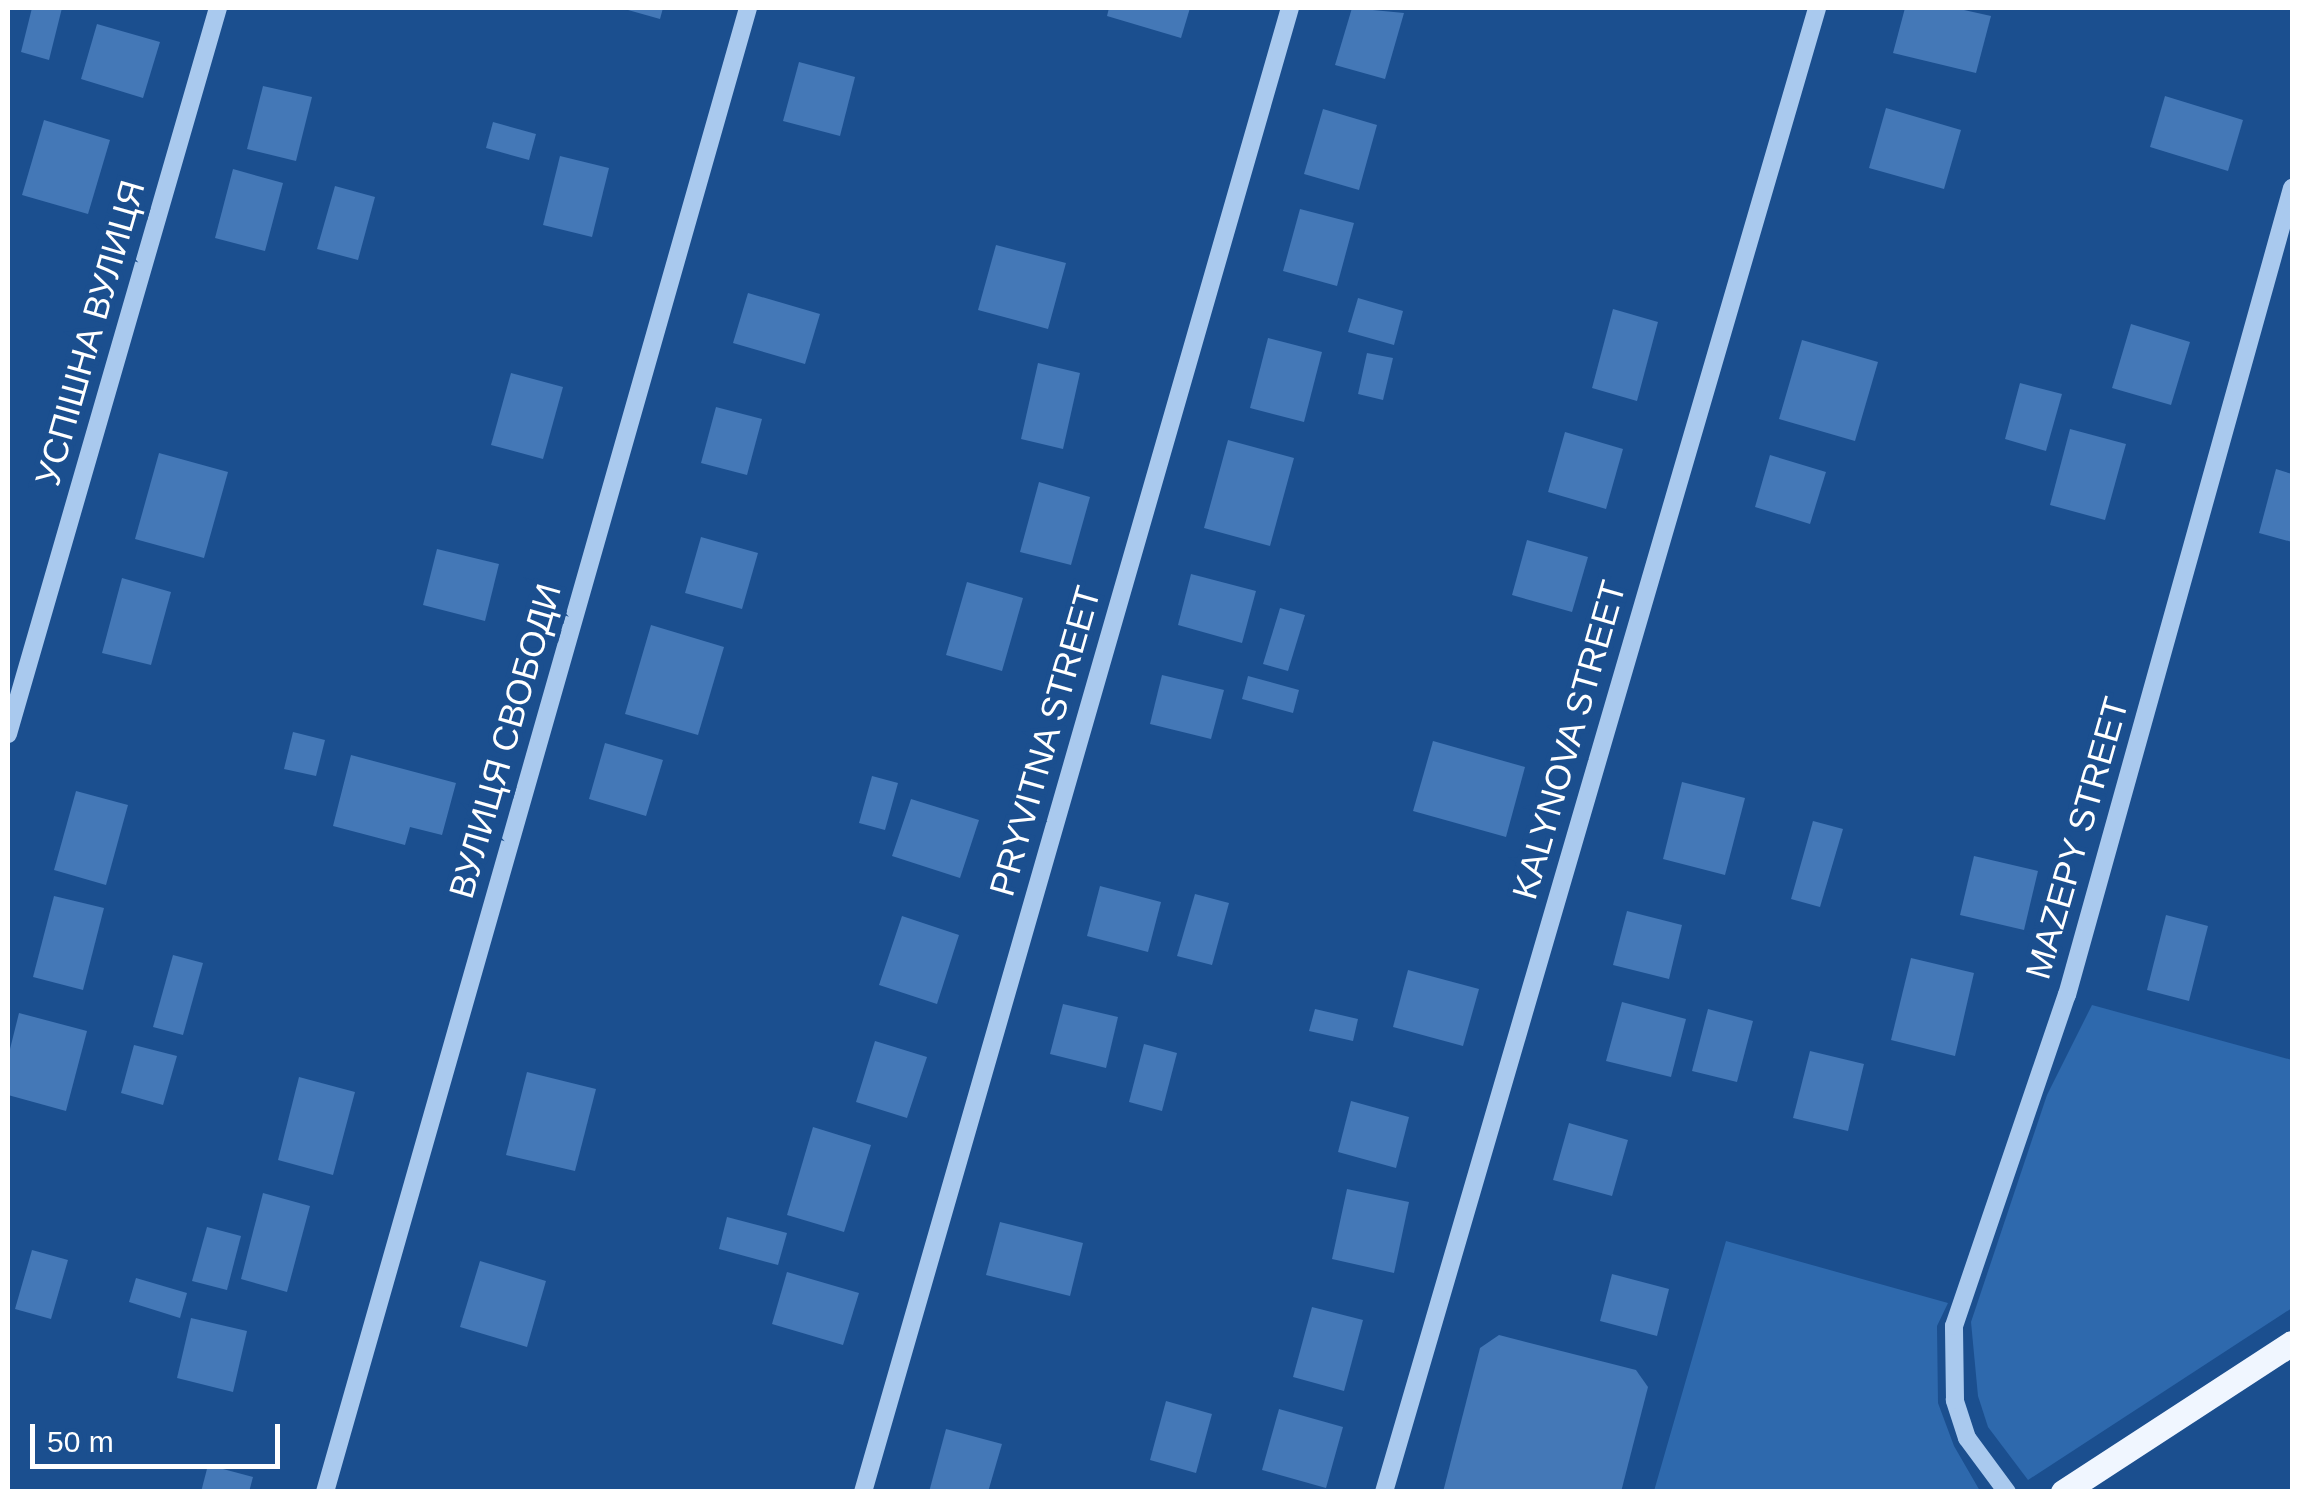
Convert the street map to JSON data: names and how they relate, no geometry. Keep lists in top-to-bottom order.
{
  "streets": {
    "street": [
      "УСПІШНА ВУЛИЦЯ",
      "KALYNOVA STREET",
      "ВУЛИЦЯ СВОБОДИ",
      "PRYVITNA STREET",
      "MAZEPY STREET"
    ]
  },
  "scale_bar": "50 m"
}
